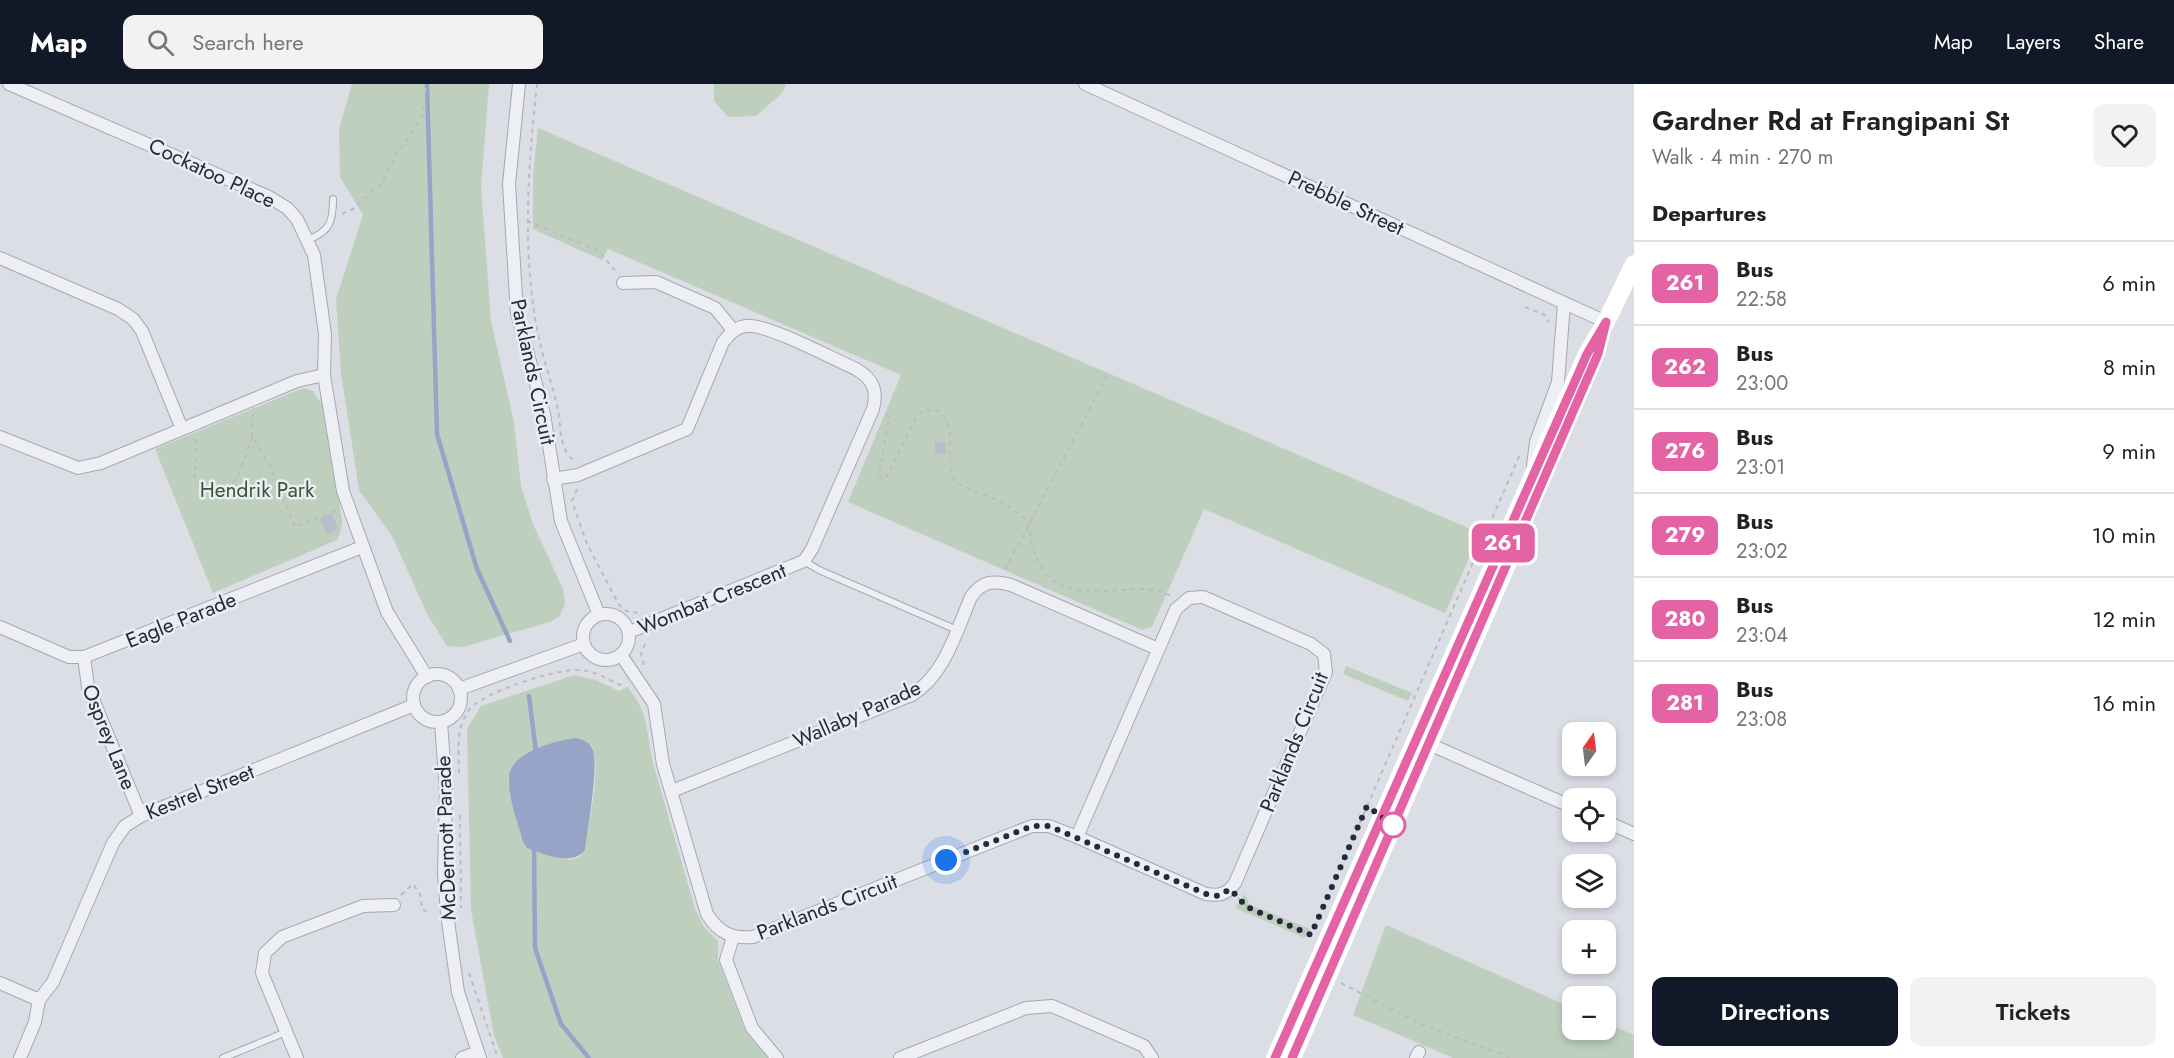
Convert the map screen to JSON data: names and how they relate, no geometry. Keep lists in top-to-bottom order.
{
  "streets": {
    "street": [
      "Cockatoo Place",
      "Prebble Street",
      "Parklands Circuit",
      "Wombat Crescent",
      "Eagle Parade",
      "Wallaby Parade",
      "Osprey Lane",
      "Kestrel Street",
      "McDermott Parade"
    ]
  },
  "crossings": [
    ["Cockatoo Place", "Eagle Parade"],
    ["Cockatoo Place", "Kestrel Street"],
    ["Cockatoo Place", "McDermott Parade"],
    ["Parklands Circuit", "Wombat Crescent"],
    ["Parklands Circuit", "Wallaby Parade"],
    ["Eagle Parade", "Osprey Lane"],
    ["Osprey Lane", "Kestrel Street"],
    ["Kestrel Street", "McDermott Parade"]
  ],
  "parks": ["Hendrik Park"],
  "lines": ["bus line 261"],
  "north": "top",
  "page": {
    "header": "Map",
    "search": "Search here",
    "nav": ["Map", "Layers", "Share"],
    "on_map": "261",
    "heading": [
      ["Gardner Rd at Frangipani St", "Walk · 4 min · 270 m"],
      "Departures"
    ],
    "list": [
      {
        "mark": "261",
        "name": "Bus",
        "note": "22:58",
        "value": "6 min"
      },
      {
        "mark": "262",
        "name": "Bus",
        "note": "23:00",
        "value": "8 min"
      },
      {
        "mark": "276",
        "name": "Bus",
        "note": "23:01",
        "value": "9 min"
      },
      {
        "mark": "279",
        "name": "Bus",
        "note": "23:02",
        "value": "10 min"
      },
      {
        "mark": "280",
        "name": "Bus",
        "note": "23:04",
        "value": "12 min"
      },
      {
        "mark": "281",
        "name": "Bus",
        "note": "23:08",
        "value": "16 min"
      }
    ],
    "map_buttons": ["+", "−"],
    "buttons": ["Directions", "Tickets"]
  }
}
